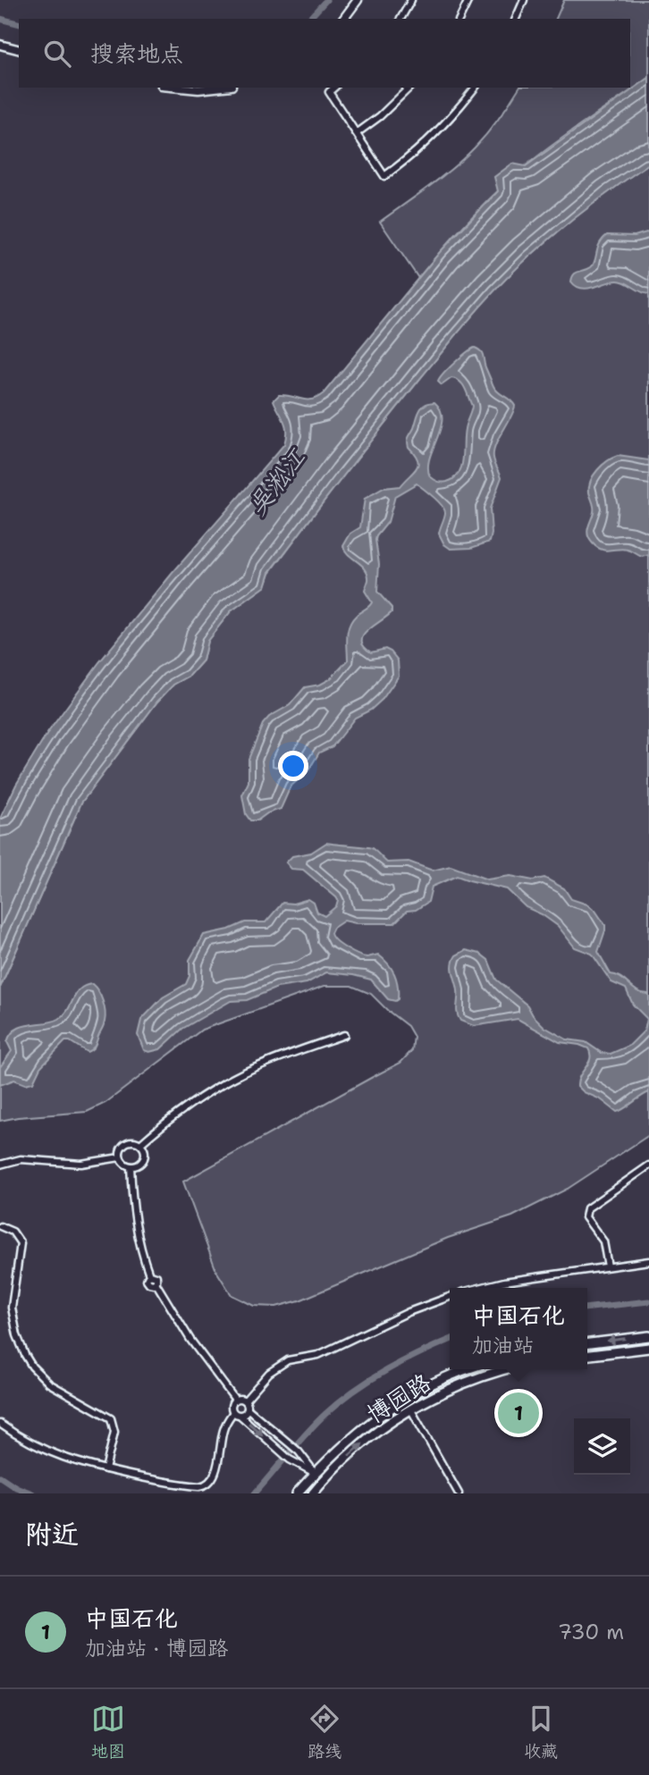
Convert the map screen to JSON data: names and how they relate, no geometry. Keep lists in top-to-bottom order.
{
  "streets": {
    "main road": ["博园路"]
  },
  "water": ["吴淞江"],
  "page": {
    "search": "搜索地点",
    "popup": ["中国石化", "加油站"],
    "pins": "1",
    "heading": "附近",
    "list": [
      {
        "mark": "1",
        "name": "中国石化",
        "note": "加油站 · 博园路",
        "value": "730 m"
      }
    ],
    "nav": ["地图", "路线", "收藏"]
  }
}
